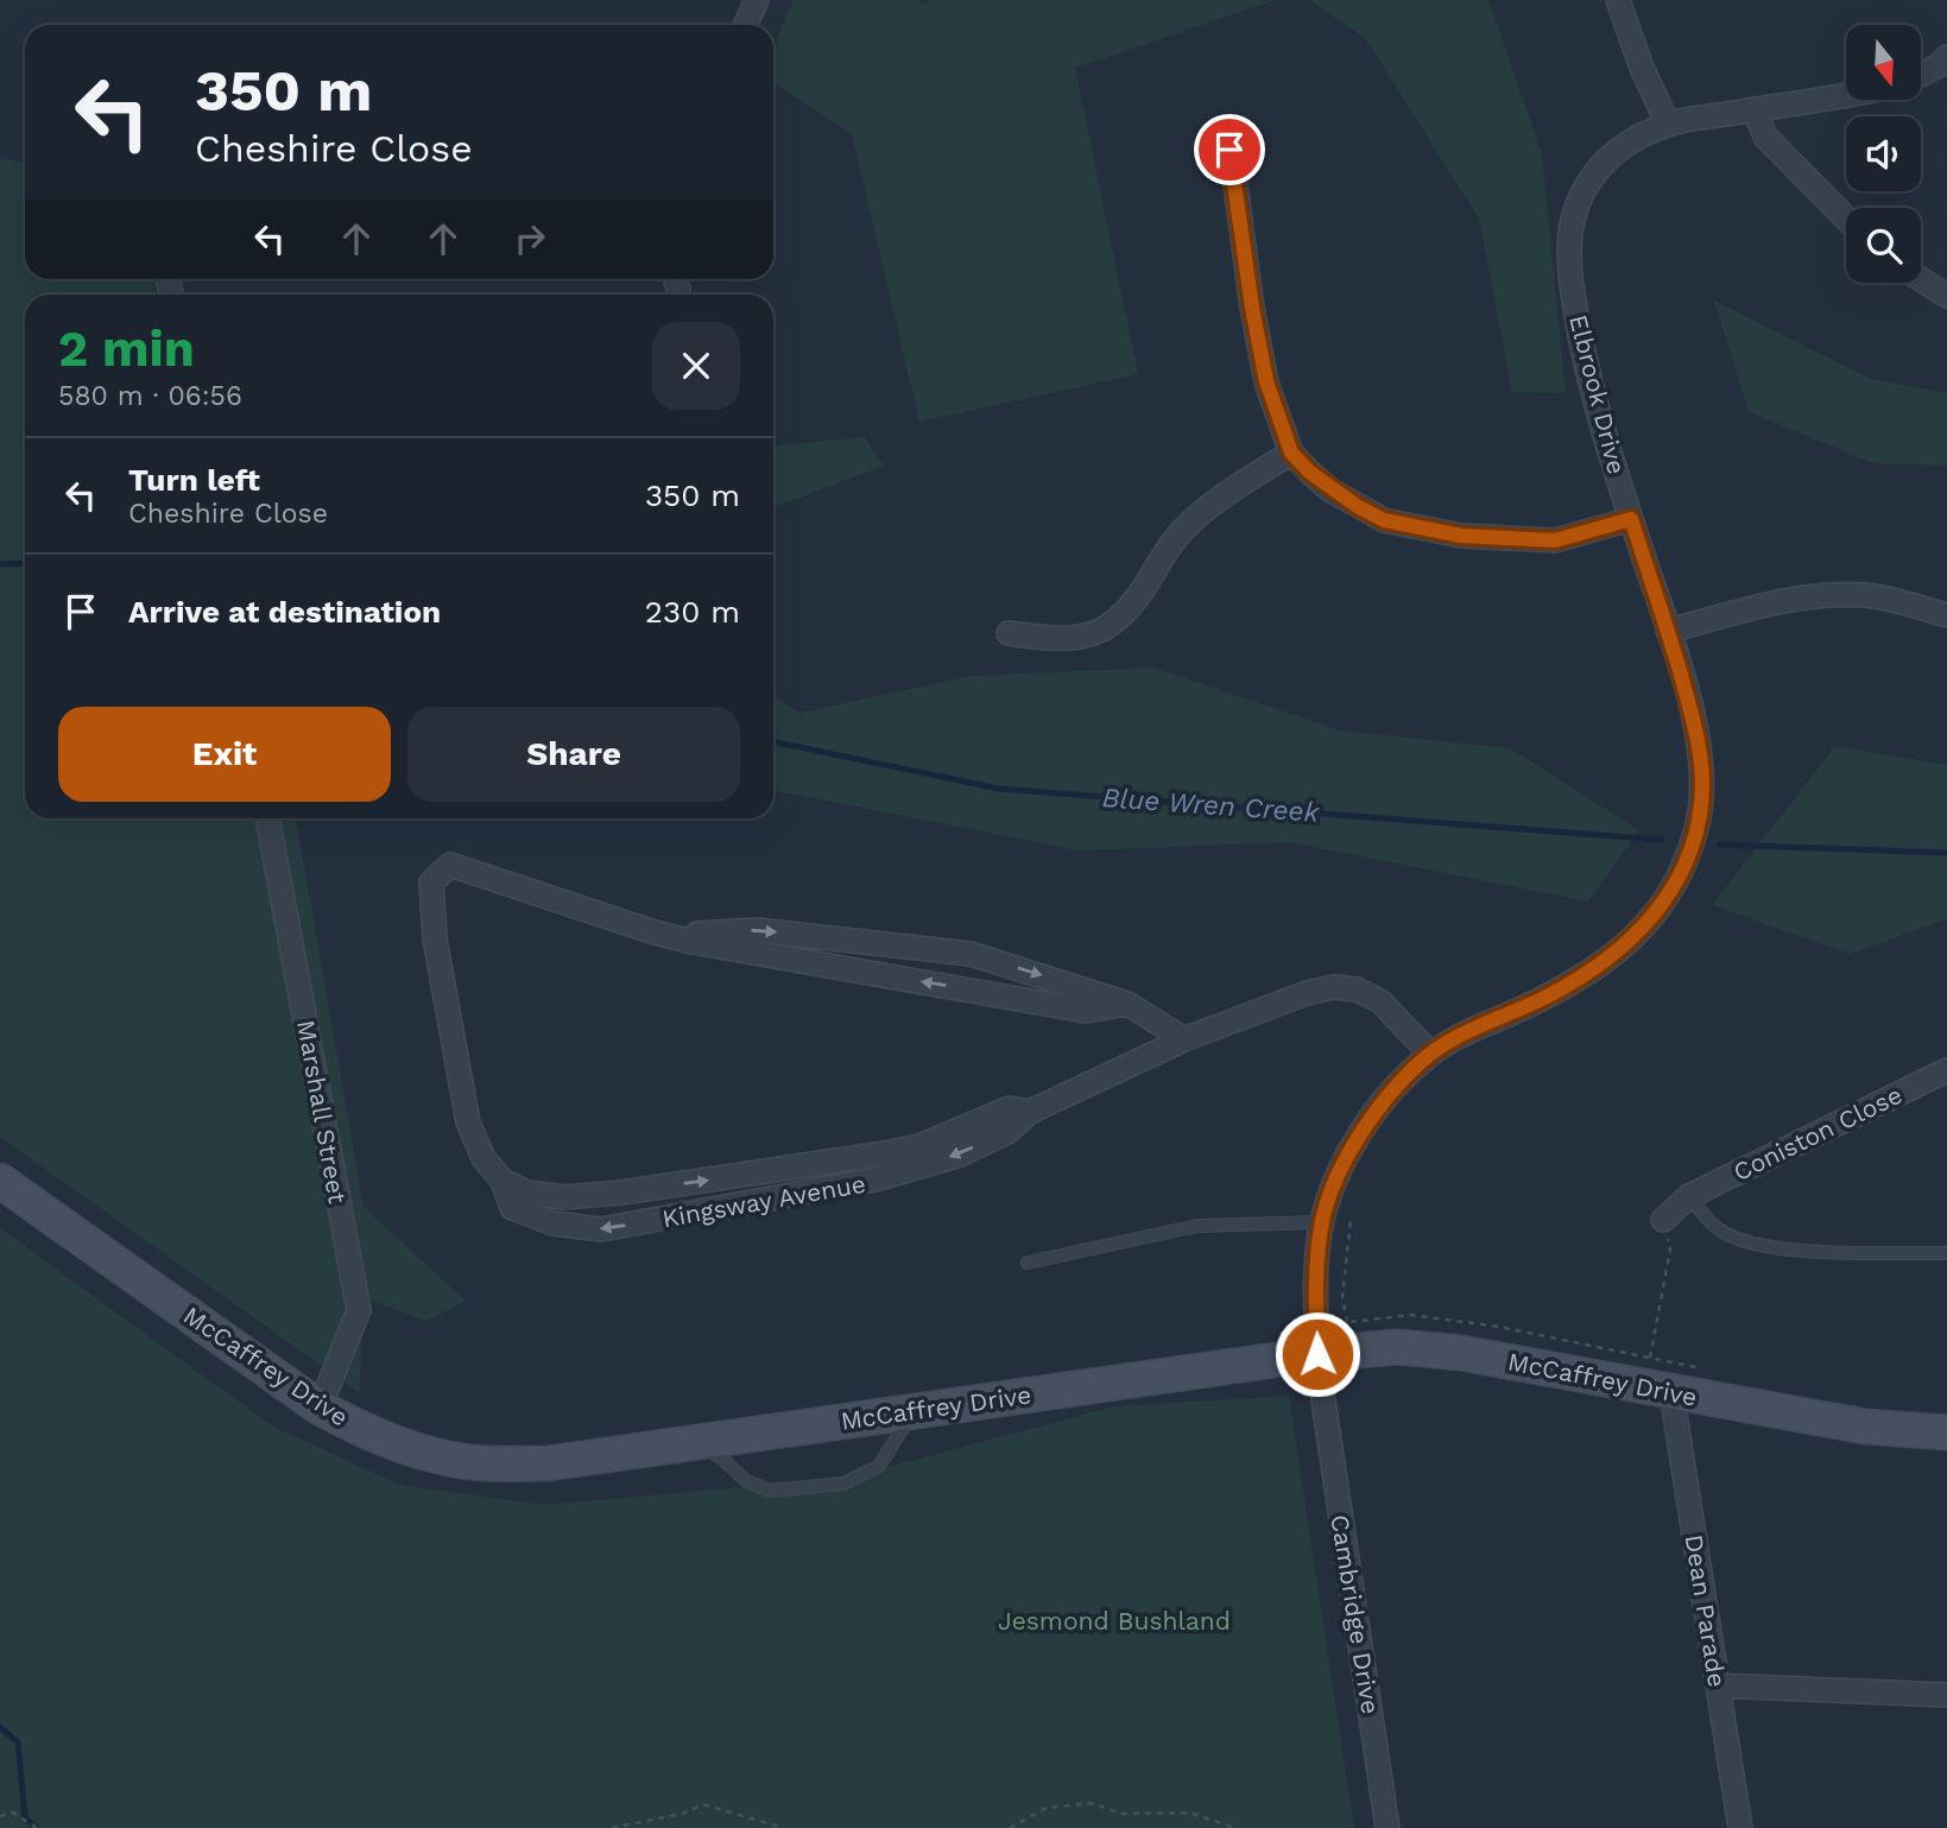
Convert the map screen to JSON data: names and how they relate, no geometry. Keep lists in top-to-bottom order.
{
  "streets": {
    "main road": ["McCaffrey Drive"],
    "street": [
      "Elbrook Drive",
      "Marshall Street",
      "Coniston Close",
      "Kingsway Avenue",
      "Dean Parade",
      "Cambridge Drive"
    ]
  },
  "crossings": [
    ["Elbrook Drive", "Kingsway Avenue"],
    ["Elbrook Drive", "McCaffrey Drive"],
    ["Marshall Street", "McCaffrey Drive"],
    ["McCaffrey Drive", "Dean Parade"]
  ],
  "water": ["Blue Wren Creek"],
  "parks": ["Jesmond Bushland"],
  "north": "bottom",
  "page": {
    "turn": ["350 m", "Cheshire Close"],
    "heading": ["2 min", "580 m · 06:56"],
    "list": [
      {
        "name": "Turn left",
        "note": "Cheshire Close",
        "value": "350 m"
      },
      {
        "name": "Arrive at destination",
        "value": "230 m"
      }
    ],
    "buttons": ["Exit", "Share"]
  }
}
